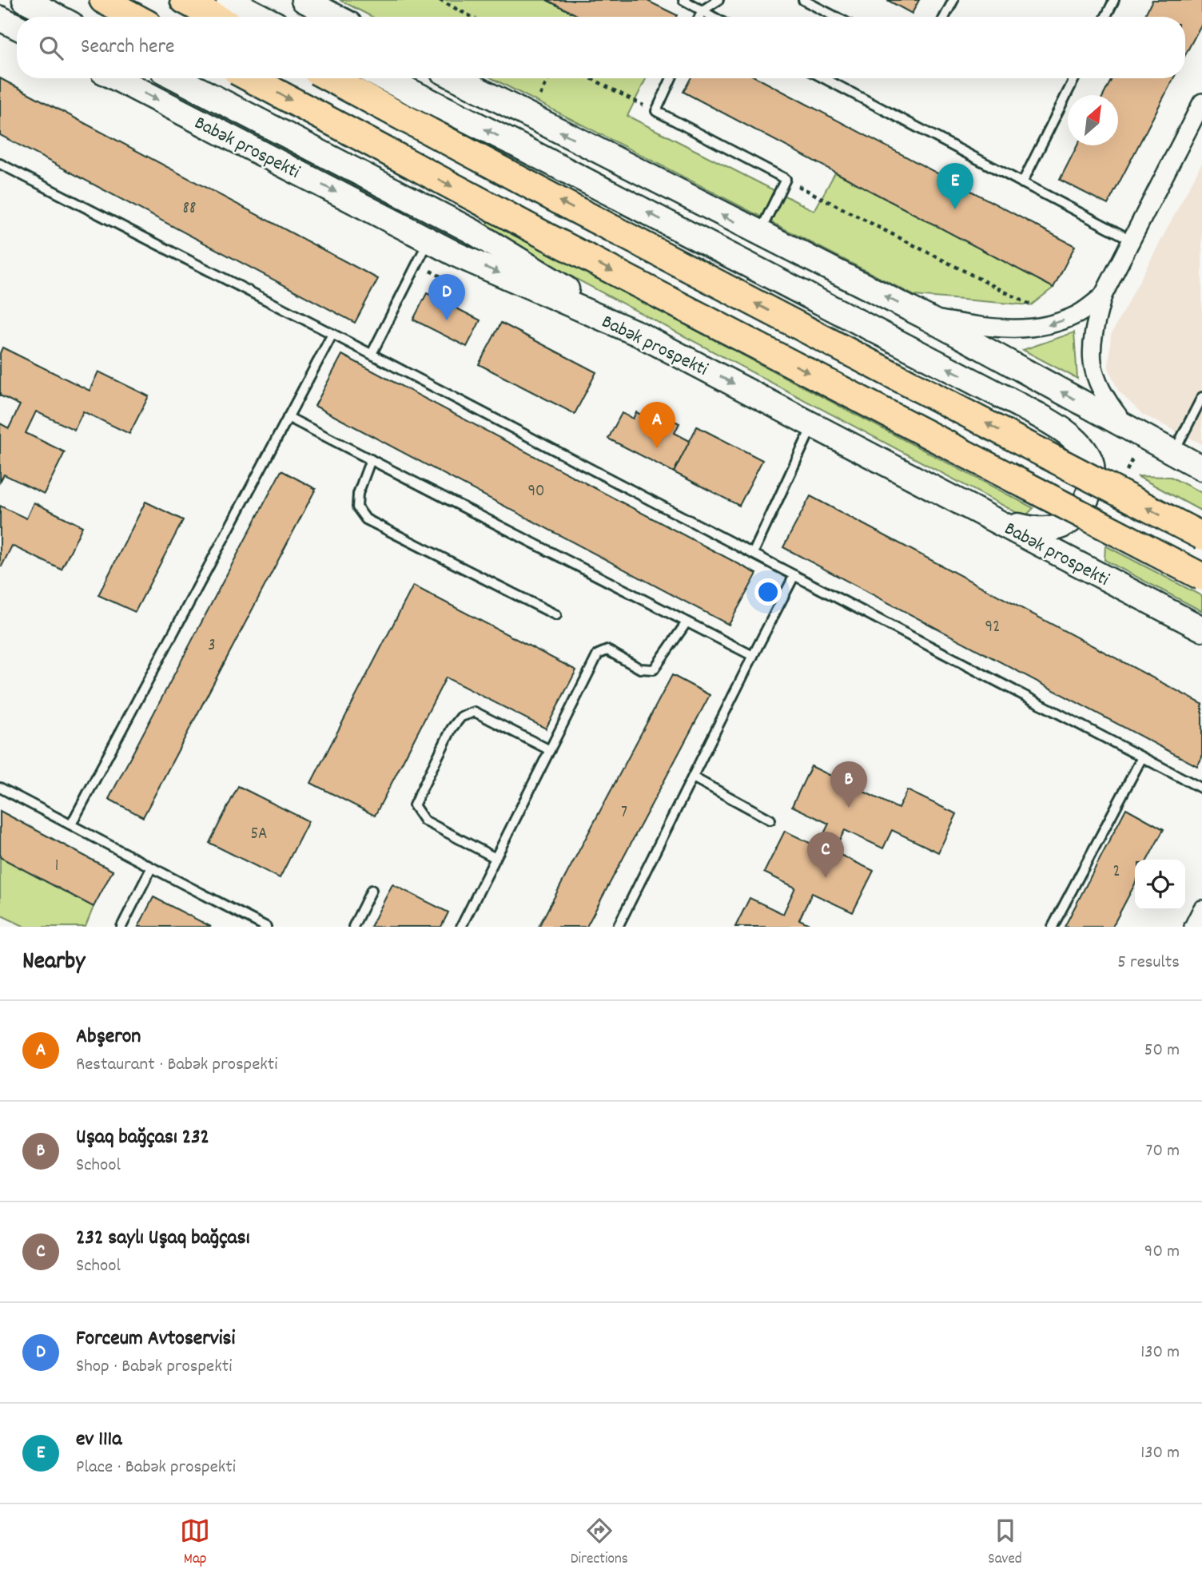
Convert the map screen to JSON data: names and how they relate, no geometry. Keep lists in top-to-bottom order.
{
  "streets": {
    "main road": ["Babək prospekti"]
  },
  "house_numbers": [
    "88",
    "90",
    "92",
    "3",
    "7",
    "5A",
    "1",
    "2"
  ],
  "north": "top right",
  "page": {
    "search": "Search here",
    "pins": [
      "E",
      "D",
      "A",
      "B",
      "C"
    ],
    "heading": ["Nearby", "5 results"],
    "list": [
      {
        "mark": "A",
        "name": "Abşeron",
        "note": "Restaurant · Babək prospekti",
        "value": "50 m"
      },
      {
        "mark": "B",
        "name": "Uşaq bağçası 232",
        "note": "School",
        "value": "70 m"
      },
      {
        "mark": "C",
        "name": "232 saylı Uşaq bağçası",
        "note": "School",
        "value": "90 m"
      },
      {
        "mark": "D",
        "name": "Forceum Avtoservisi",
        "note": "Shop · Babək prospekti",
        "value": "130 m"
      },
      {
        "mark": "E",
        "name": "ev 111a",
        "note": "Place · Babək prospekti",
        "value": "130 m"
      }
    ],
    "nav": ["Map", "Directions", "Saved"]
  }
}
